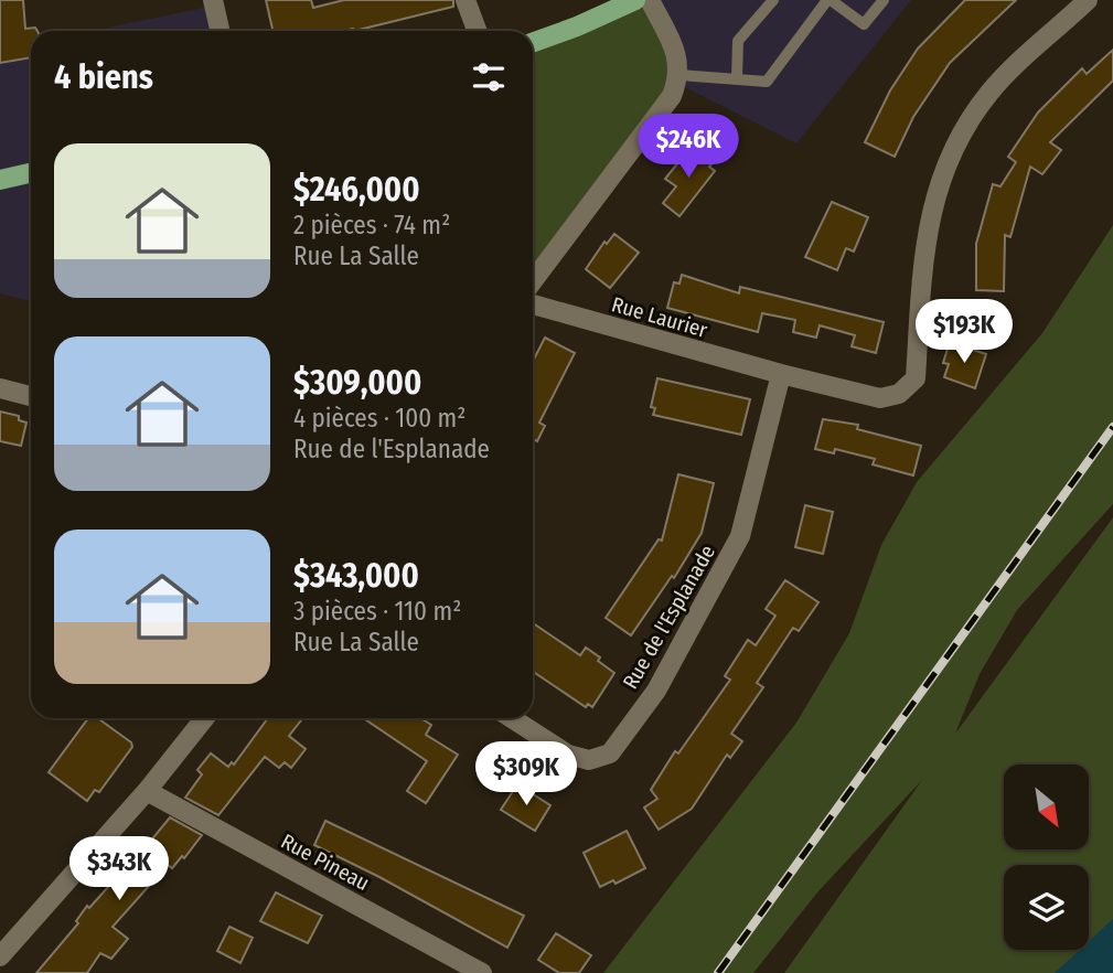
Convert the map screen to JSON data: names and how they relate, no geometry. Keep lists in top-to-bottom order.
{
  "streets": {
    "street": ["Rue Laurier", "Rue de l'Esplanade", "Rue Pineau"]
  },
  "crossings": [
    ["Rue Laurier", "Rue de l'Esplanade"]
  ],
  "north": "bottom right",
  "page": {
    "heading": "4 biens",
    "price": [
      "$246K",
      "$193K",
      "$309K",
      "$343K"
    ],
    "list": [
      {
        "name": "$246,000",
        "note": "2 pièces · 74 m² · Rue La Salle"
      },
      {
        "name": "$309,000",
        "note": "4 pièces · 100 m² · Rue de l'Esplanade"
      },
      {
        "name": "$343,000",
        "note": "3 pièces · 110 m² · Rue La Salle"
      }
    ]
  }
}
